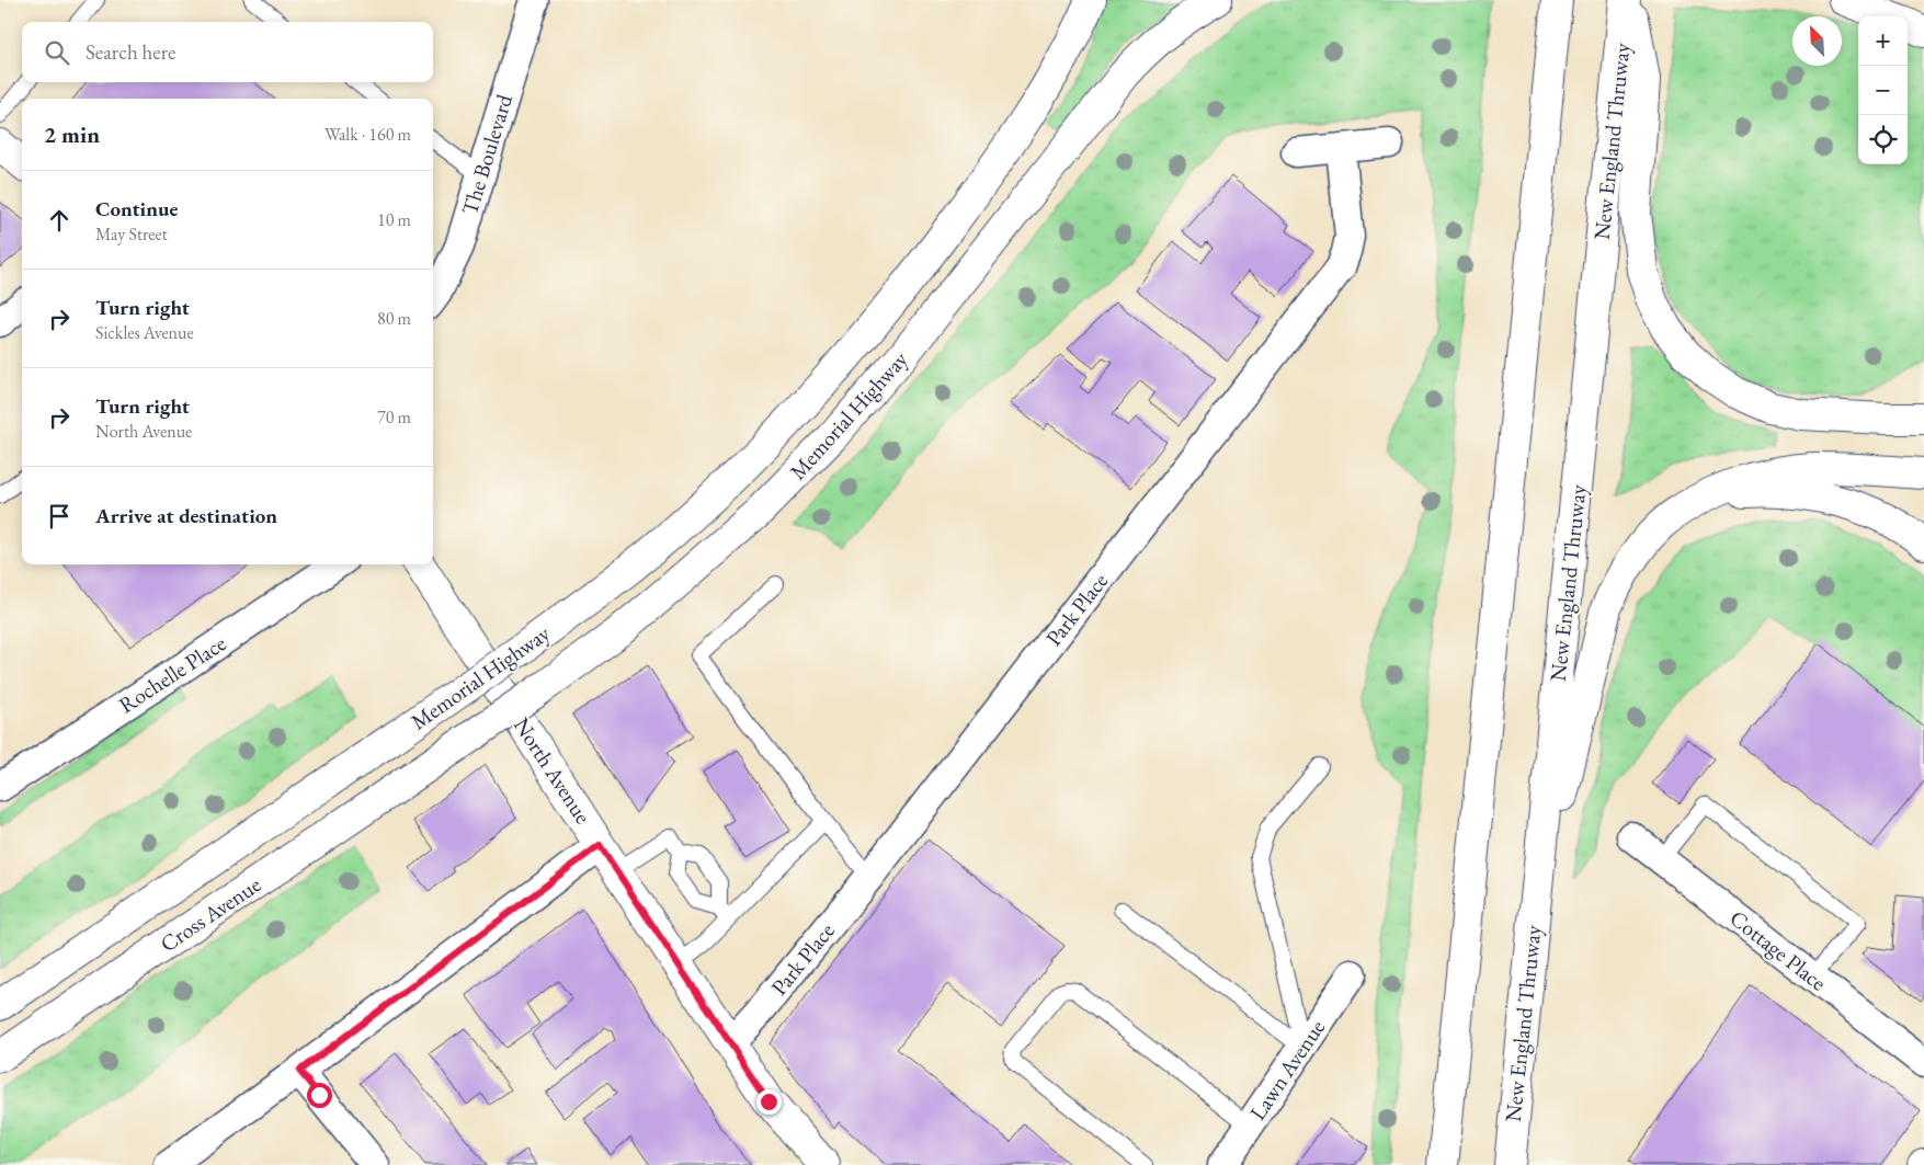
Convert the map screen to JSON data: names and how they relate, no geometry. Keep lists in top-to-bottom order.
{
  "streets": {
    "main road": [
      "New England Thruway",
      "Memorial Highway",
      "North Avenue",
      "Cross Avenue"
    ],
    "street": [
      "The Boulevard",
      "Park Place",
      "Rochelle Place",
      "Cottage Place",
      "Lawn Avenue"
    ]
  },
  "crossings": [
    ["Memorial Highway", "Cross Avenue"],
    ["Park Place", "North Avenue"]
  ],
  "north": "top left",
  "page": {
    "map_buttons": ["+", "−"],
    "search": "Search here",
    "heading": ["2 min", "Walk · 160 m"],
    "list": [
      ["Continue", "May Street", "10 m"],
      ["Turn right", "Sickles Avenue", "80 m"],
      ["Turn right", "North Avenue", "70 m"],
      "Arrive at destination"
    ]
  }
}
